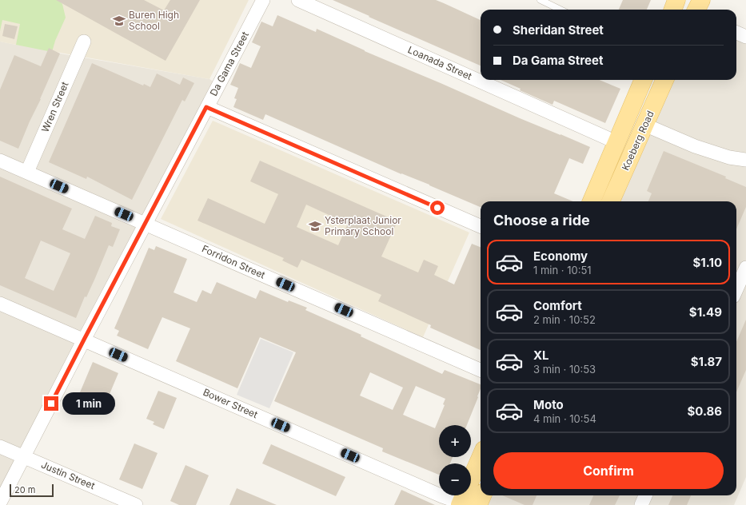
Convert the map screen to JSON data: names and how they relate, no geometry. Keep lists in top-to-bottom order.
{
  "streets": {
    "main road": ["Koeberg Road"],
    "street": [
      "Loanada Street",
      "Da Gama Street",
      "Wren Street",
      "Forridon Street",
      "Bower Street",
      "Justin Street"
    ]
  },
  "crossings": [
    ["Loanada Street", "Koeberg Road"],
    ["Da Gama Street", "Forridon Street"],
    ["Da Gama Street", "Bower Street"],
    ["Da Gama Street", "Justin Street"],
    ["Wren Street", "Forridon Street"]
  ],
  "places": {
    "school or university": ["Buren High School", "Ysterplaat Junior Primary School"]
  },
  "scale_bar": "20 m",
  "page": {
    "banner": ["Sheridan Street", "Da Gama Street"],
    "heading": "Choose a ride",
    "list": [
      {
        "name": "Economy",
        "note": "1 min · 10:51",
        "value": "$1.10"
      },
      {
        "name": "Comfort",
        "note": "2 min · 10:52",
        "value": "$1.49"
      },
      {
        "name": "XL",
        "note": "3 min · 10:53",
        "value": "$1.87"
      },
      {
        "name": "Moto",
        "note": "4 min · 10:54",
        "value": "$0.86"
      }
    ],
    "bubble": "1 min",
    "map_buttons": ["+", "−"],
    "buttons": "Confirm",
    "scale": "20 m"
  }
}
